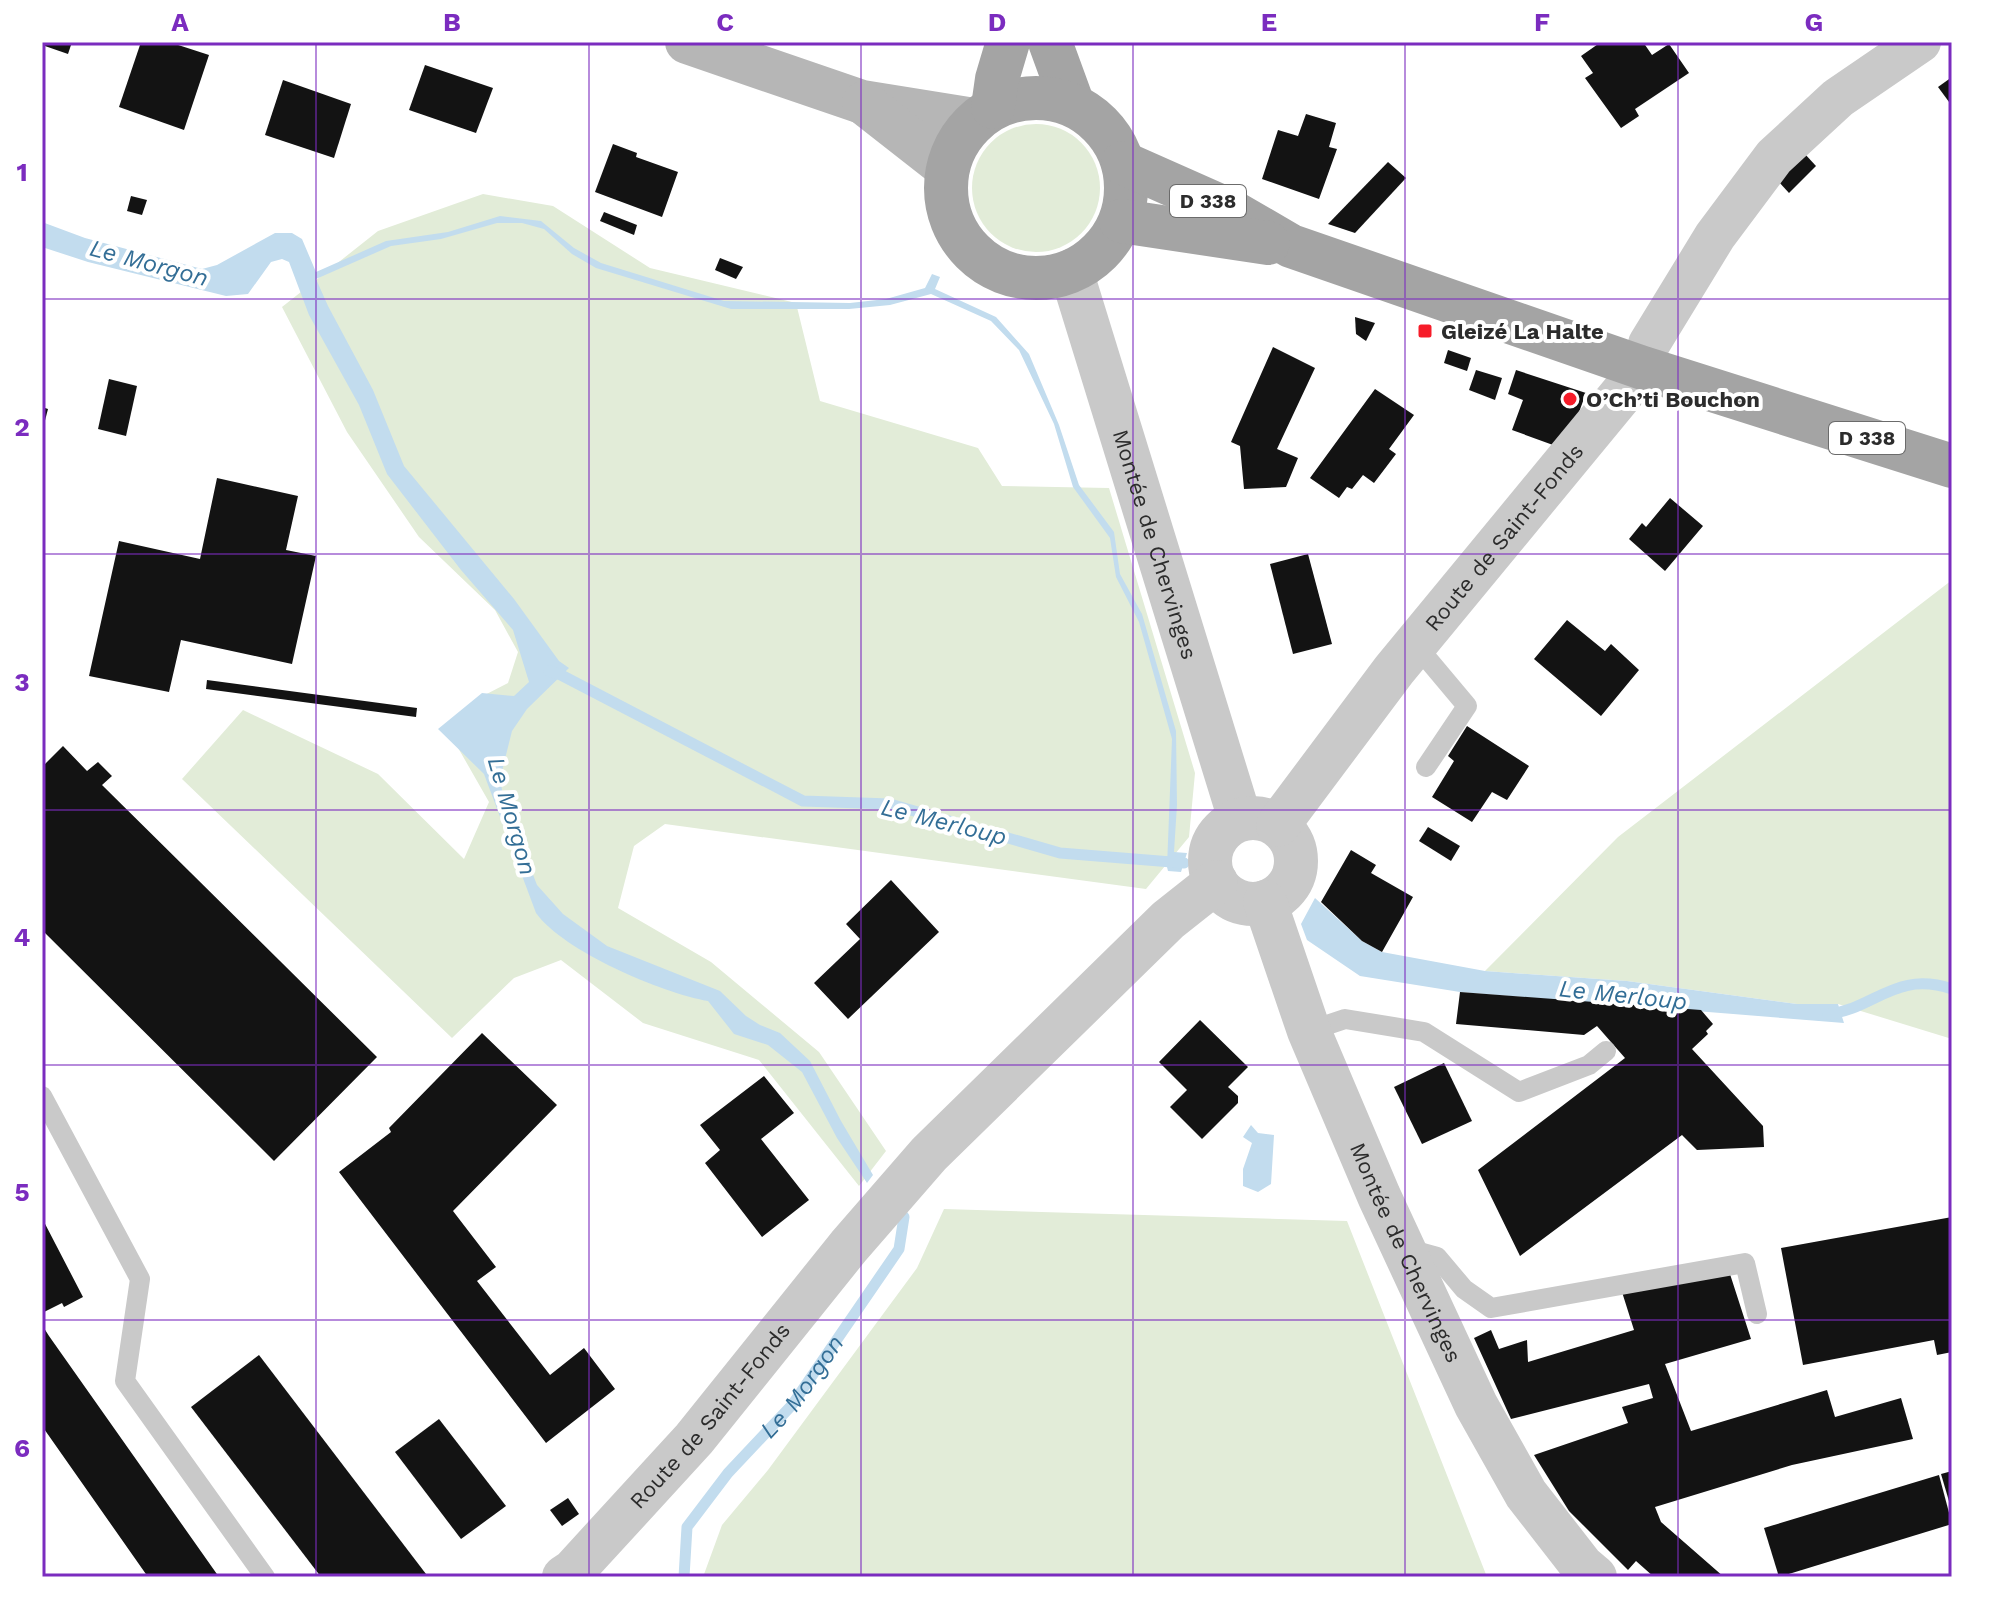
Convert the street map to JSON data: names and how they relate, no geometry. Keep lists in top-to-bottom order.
{
  "streets": {
    "main road": ["D 338"],
    "street": ["Route de Saint-Fonds", "Montée de Chervinges"]
  },
  "crossings": [
    ["D 338", "Route de Saint-Fonds"],
    ["D 338", "Montée de Chervinges"],
    ["Route de Saint-Fonds", "Montée de Chervinges"]
  ],
  "water": ["Le Morgon", "Le Merloup"],
  "places": {
    "transit": ["Gleizé La Halte"],
    "other": ["O’Ch’ti Bouchon"]
  },
  "grid": {
    "columns": [
      "A",
      "B",
      "C",
      "D",
      "E",
      "F",
      "G"
    ],
    "rows": [
      "1",
      "2",
      "3",
      "4",
      "5",
      "6"
    ]
  }
}
